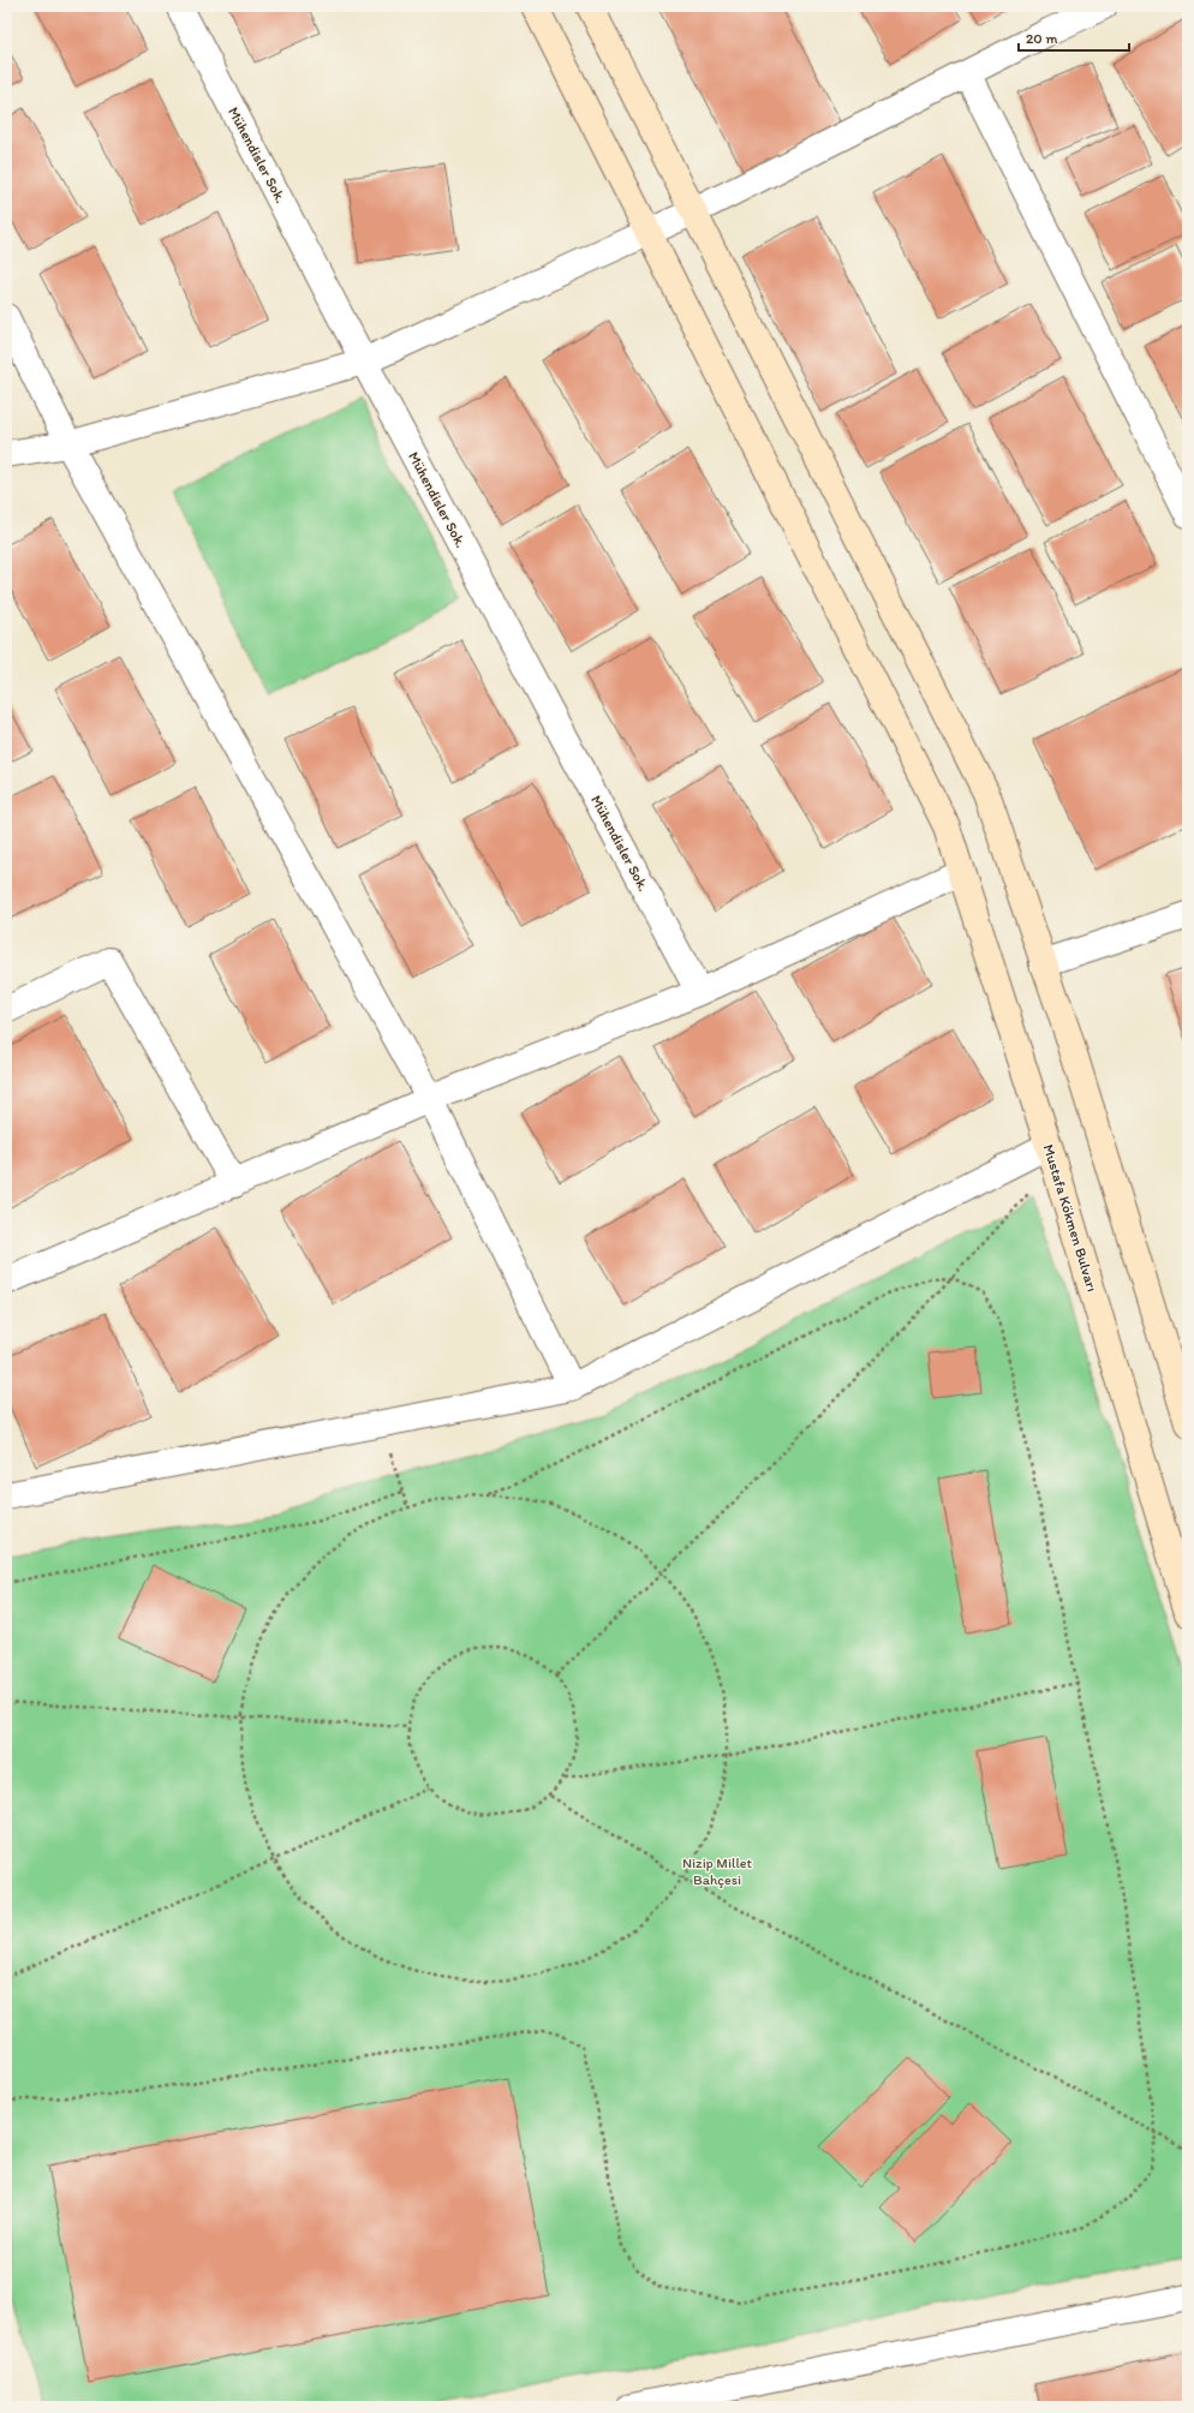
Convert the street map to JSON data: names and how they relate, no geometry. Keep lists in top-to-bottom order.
{
  "streets": {
    "main road": ["Mustafa Kökmen Bulvarı"],
    "street": ["Mühendisler Sok."]
  },
  "parks": ["Nizip Millet Bahçesi"],
  "scale_bar": "20 m"
}
